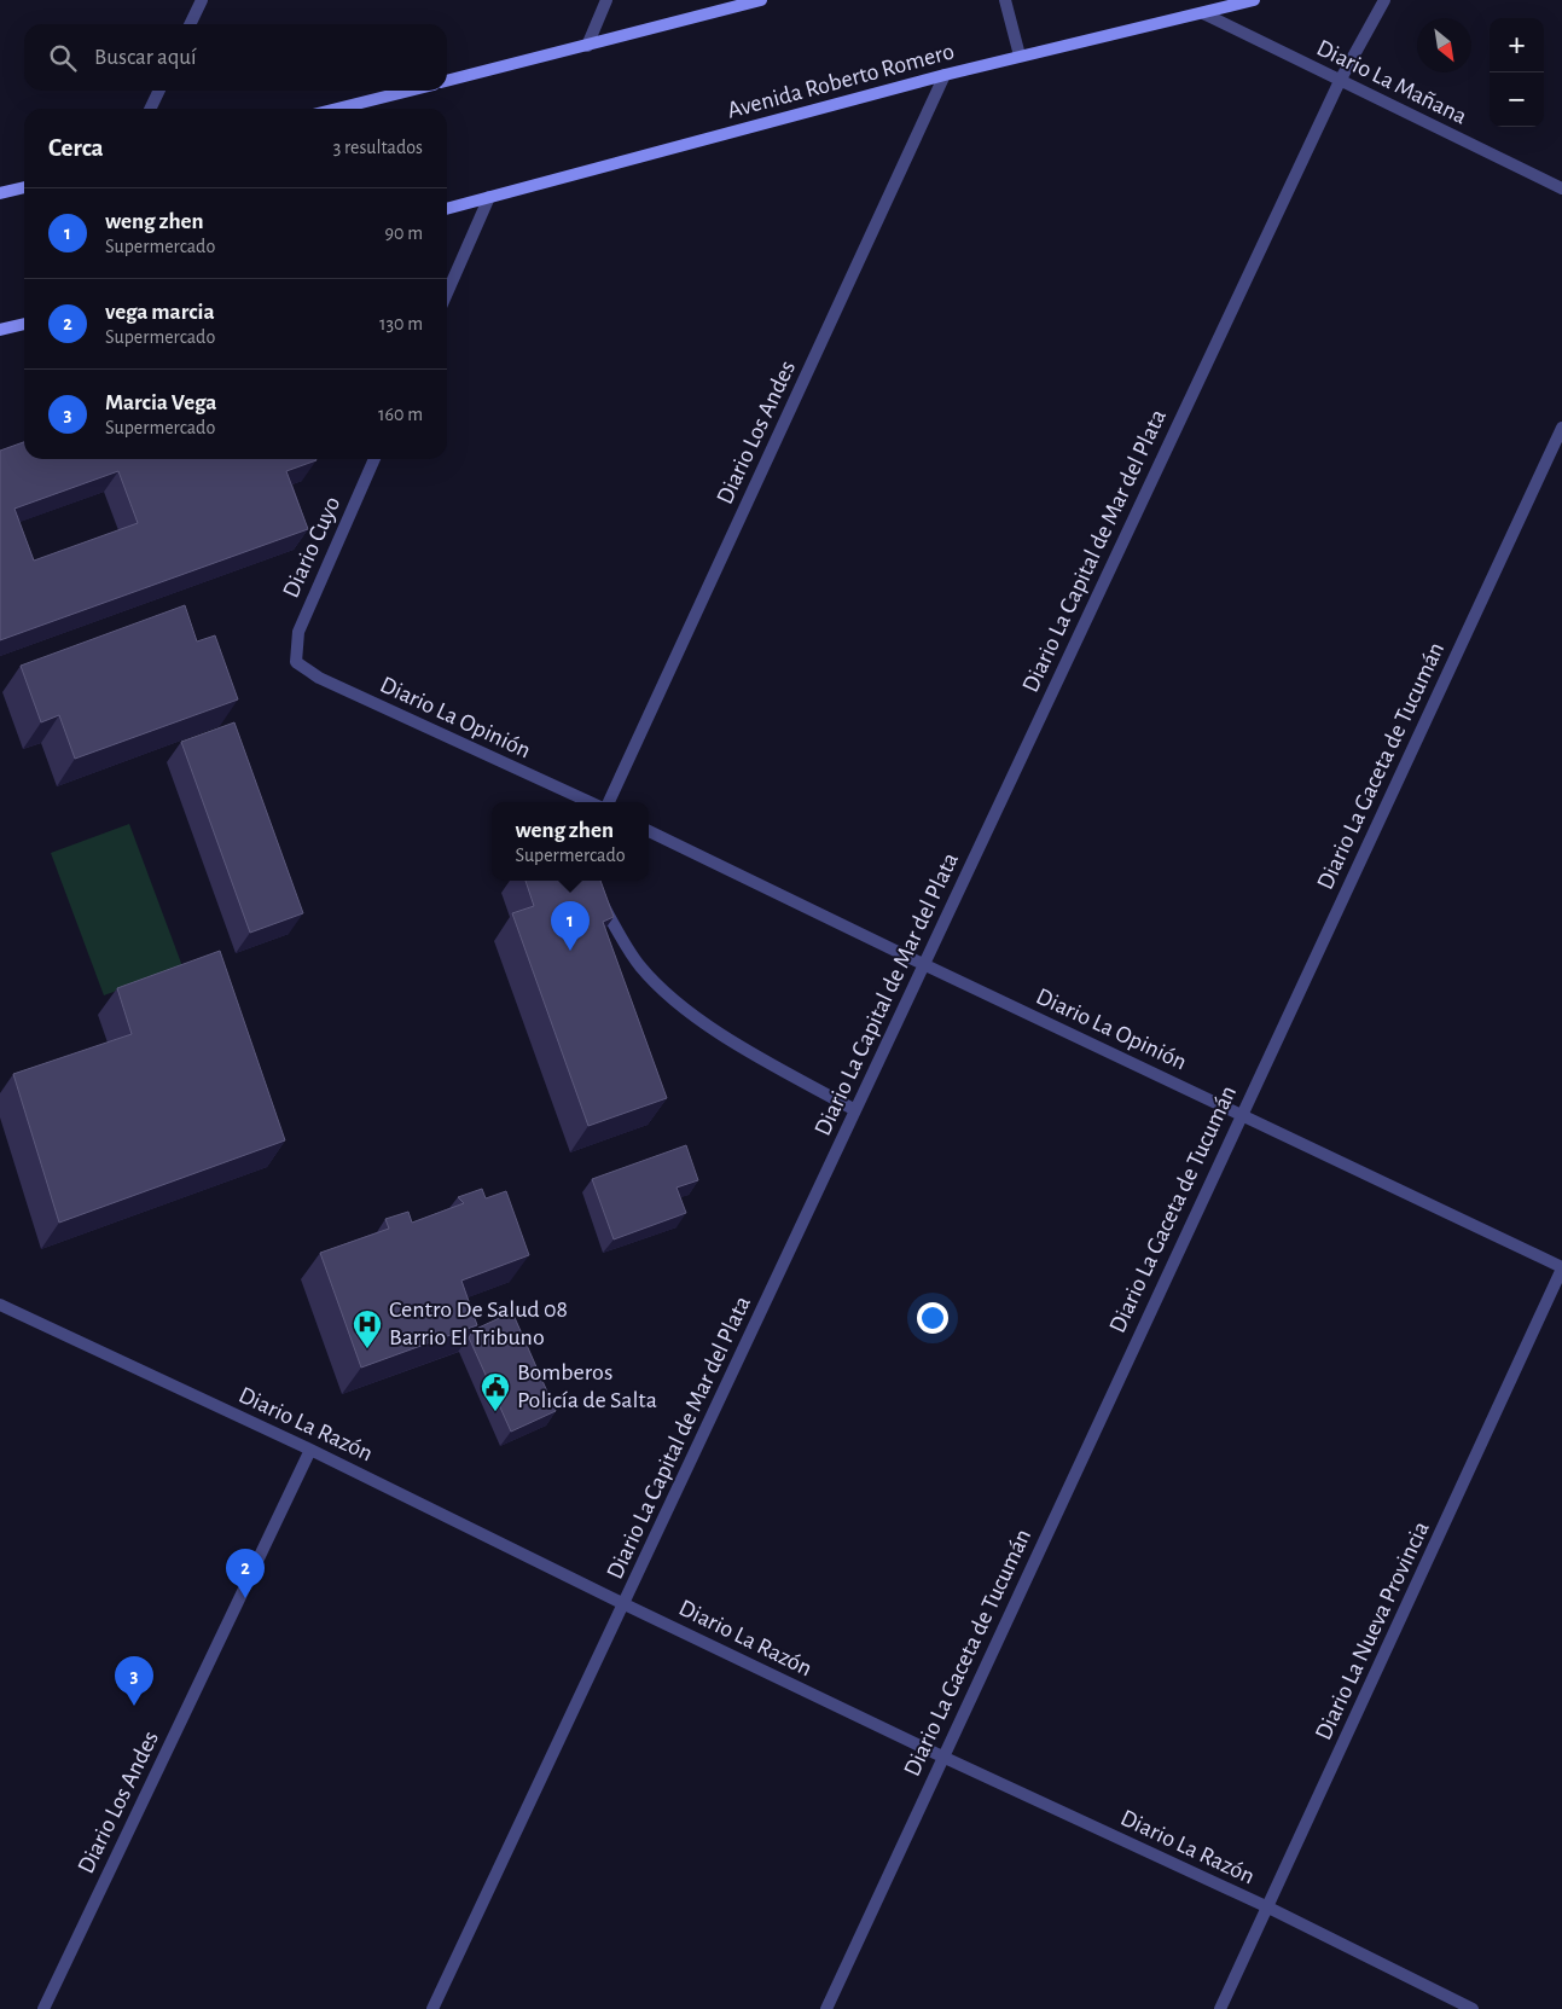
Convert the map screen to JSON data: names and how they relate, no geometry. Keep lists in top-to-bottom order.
{
  "streets": {
    "main road": ["Avenida Roberto Romero"],
    "street": [
      "Diario La Mañana",
      "Diario Los Andes",
      "Diario Cuyo",
      "Diario La Capital de Mar del Plata",
      "Diario La Opinión",
      "Diario La Gaceta de Tucumán",
      "Diario La Razón",
      "Diario La Nueva Provincia"
    ]
  },
  "crossings": [
    ["Avenida Roberto Romero", "Diario La Mañana"],
    ["Avenida Roberto Romero", "Diario Los Andes"],
    ["Diario La Mañana", "Diario La Capital de Mar del Plata"],
    ["Diario Los Andes", "Diario La Razón"],
    ["Diario Cuyo", "Diario La Opinión"],
    ["Diario La Capital de Mar del Plata", "Diario La Opinión"],
    ["Diario La Capital de Mar del Plata", "Diario La Razón"],
    ["Diario La Opinión", "Diario La Gaceta de Tucumán"],
    ["Diario La Opinión", "Diario La Nueva Provincia"],
    ["Diario La Gaceta de Tucumán", "Diario La Razón"],
    ["Diario La Razón", "Diario La Nueva Provincia"]
  ],
  "places": {
    "hospital": ["Centro De Salud 08 Barrio El Tribuno"],
    "public building": ["Bomberos Policía de Salta"]
  },
  "north": "bottom right",
  "page": {
    "map_buttons": ["+", "−"],
    "search": "Buscar aquí",
    "heading": ["Cerca", "3 resultados"],
    "list": [
      {
        "mark": "1",
        "name": "weng zhen",
        "note": "Supermercado",
        "value": "90 m"
      },
      {
        "mark": "2",
        "name": "vega marcia",
        "note": "Supermercado",
        "value": "130 m"
      },
      {
        "mark": "3",
        "name": "Marcia Vega",
        "note": "Supermercado",
        "value": "160 m"
      }
    ],
    "popup": ["weng zhen", "Supermercado"],
    "pins": ["1", "2", "3"]
  }
}
